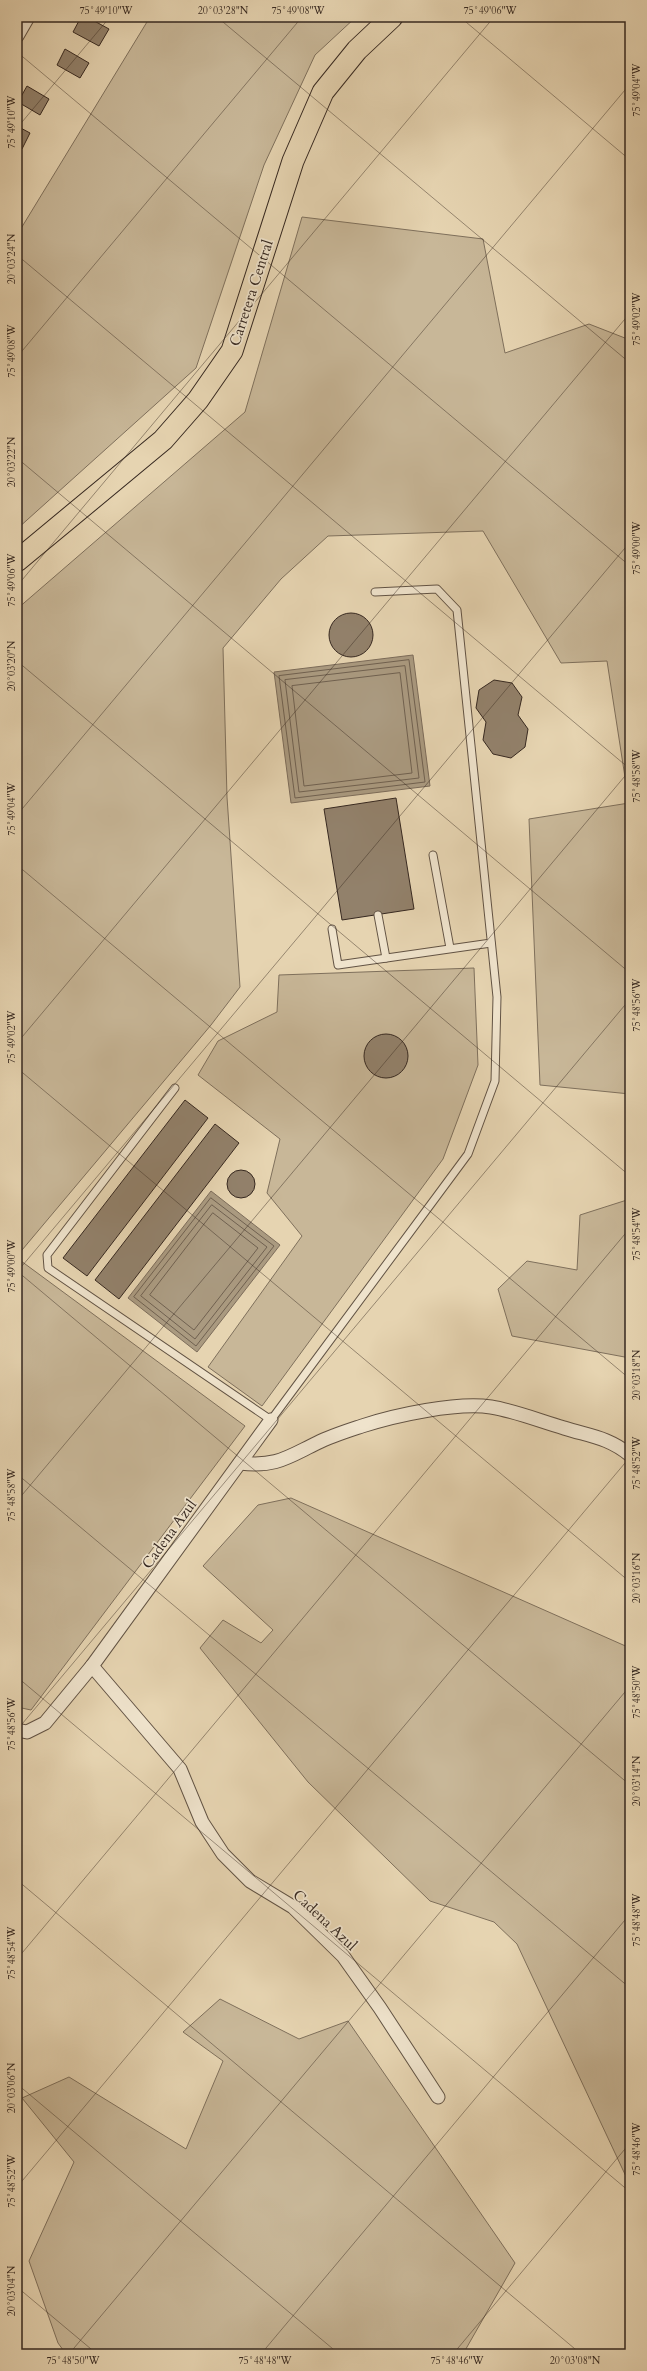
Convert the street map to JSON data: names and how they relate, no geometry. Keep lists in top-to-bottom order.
{
  "streets": {
    "main road": ["Carretera Central"],
    "street": ["Cadena Azul"]
  },
  "coordinates": [
    "75°49'10\"W",
    "20°03'28\"N",
    "75°49'08\"W",
    "75°49'06\"W",
    "75°49'04\"W",
    "20°03'24\"N",
    "75°49'02\"W",
    "20°03'22\"N",
    "75°49'00\"W",
    "20°03'20\"N",
    "75°48'58\"W",
    "75°48'56\"W",
    "75°48'54\"W",
    "20°03'18\"N",
    "75°48'52\"W",
    "20°03'16\"N",
    "75°48'50\"W",
    "20°03'14\"N",
    "75°48'48\"W",
    "20°03'06\"N",
    "75°48'46\"W",
    "20°03'04\"N",
    "20°03'08\"N"
  ]
}
